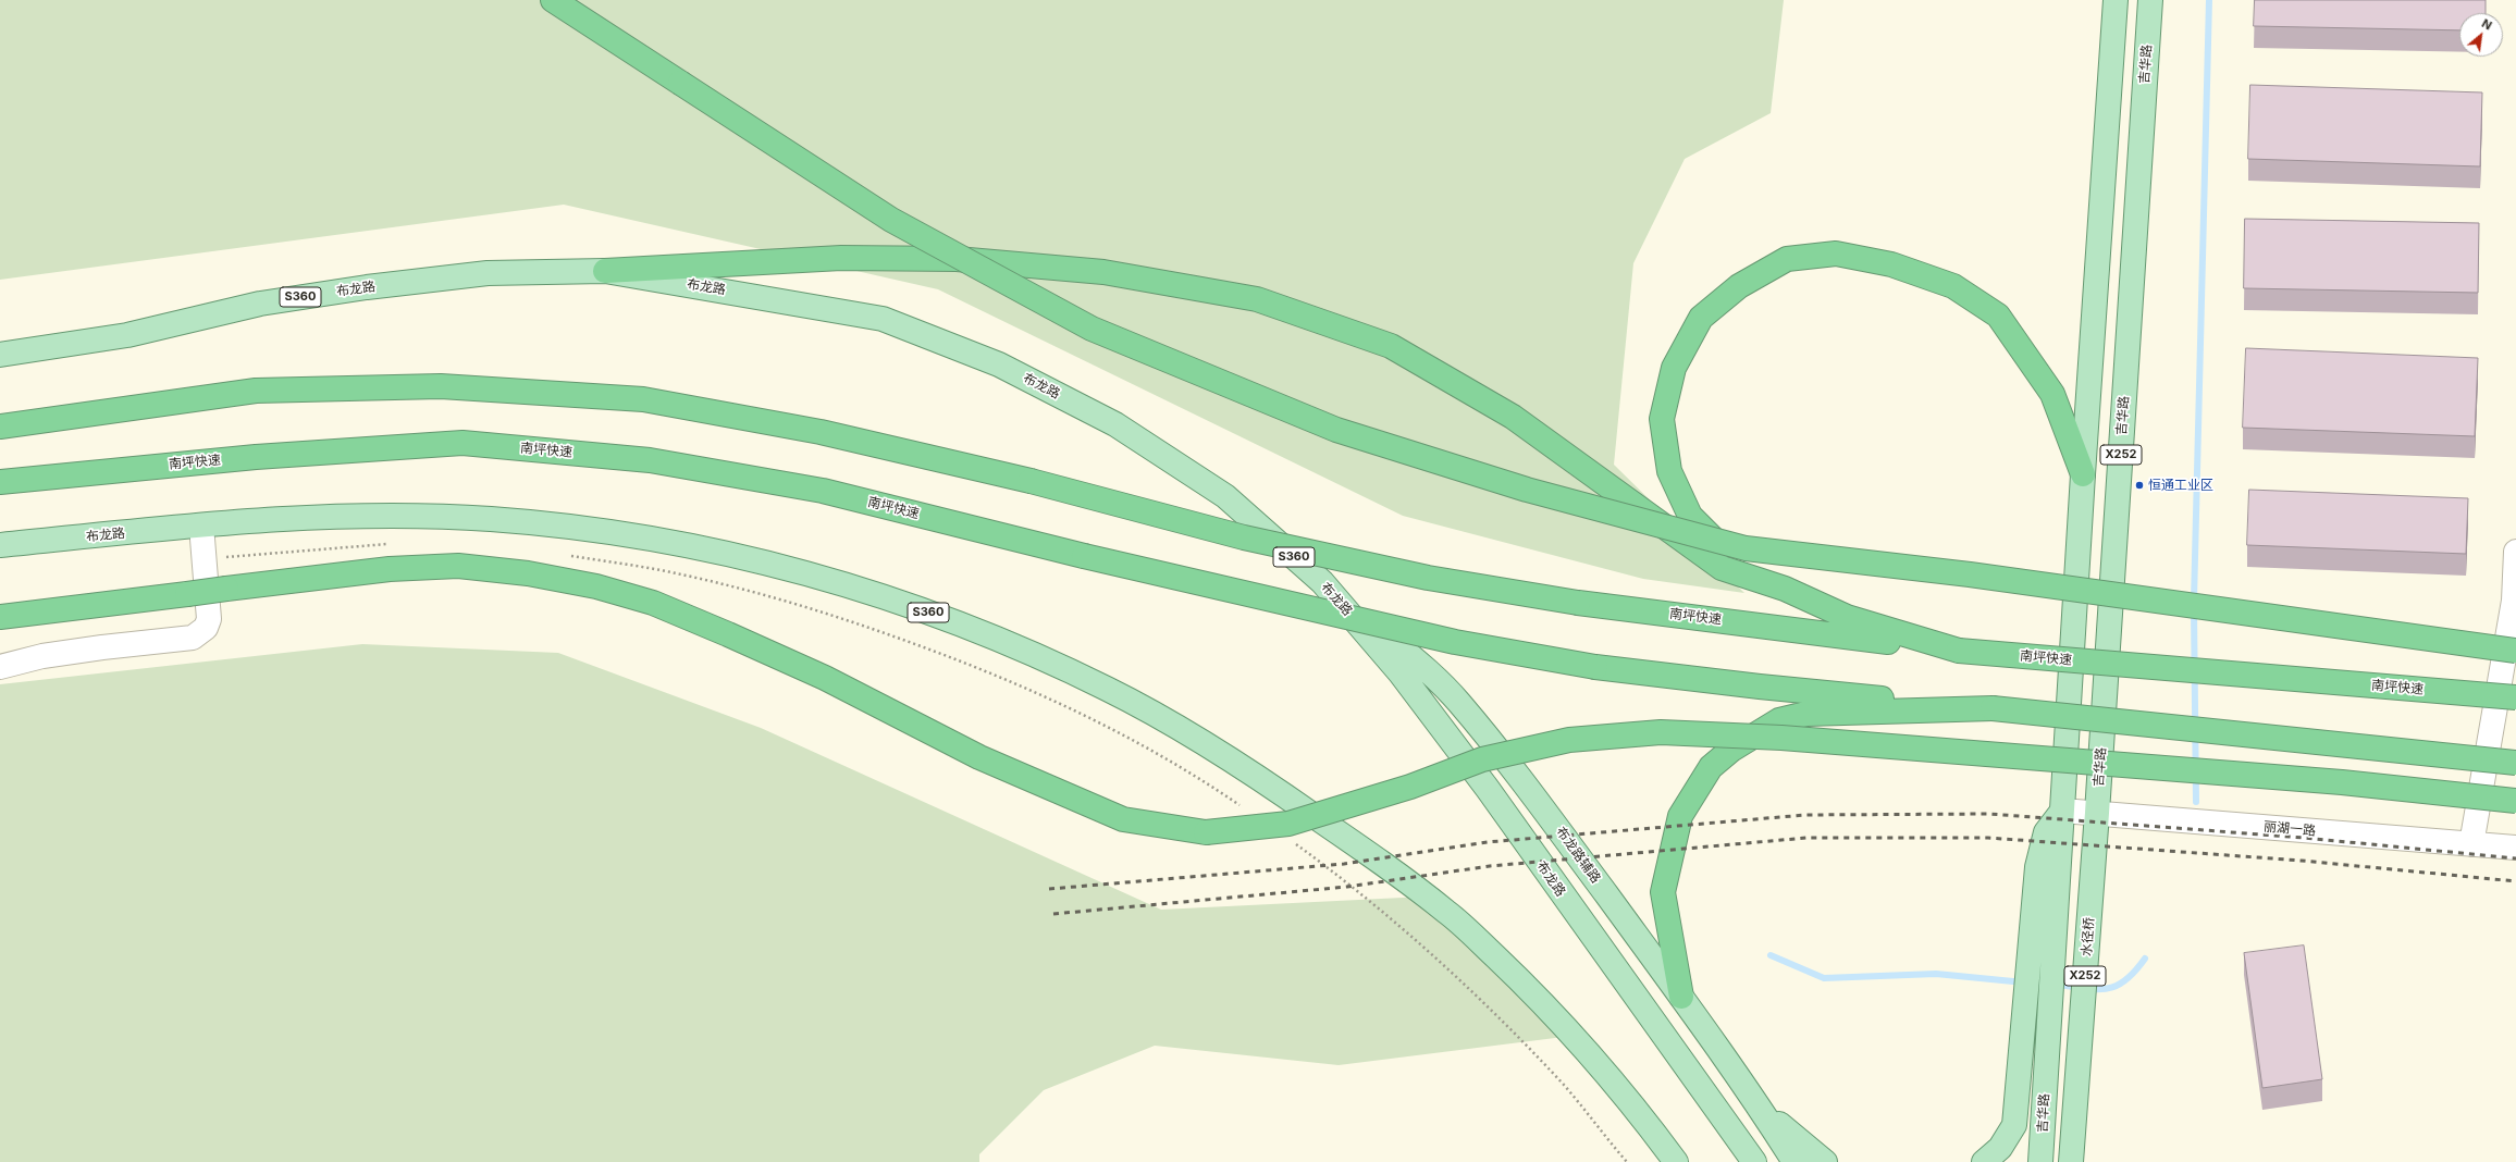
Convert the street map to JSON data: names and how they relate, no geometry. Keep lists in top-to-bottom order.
{
  "streets": {
    "highway": ["南坪快速"],
    "main road": [
      "吉华路",
      "布龙路",
      "S360",
      "X252",
      "布龙路辅路",
      "水径桥"
    ],
    "street": ["丽湖一路"]
  },
  "crossings": [
    ["吉华路", "X252"],
    ["吉华路", "丽湖一路"],
    ["吉华路", "水径桥"],
    ["布龙路", "布龙路辅路"],
    ["X252", "丽湖一路"]
  ],
  "places": ["恒通工业区"],
  "north": "top right"
}
